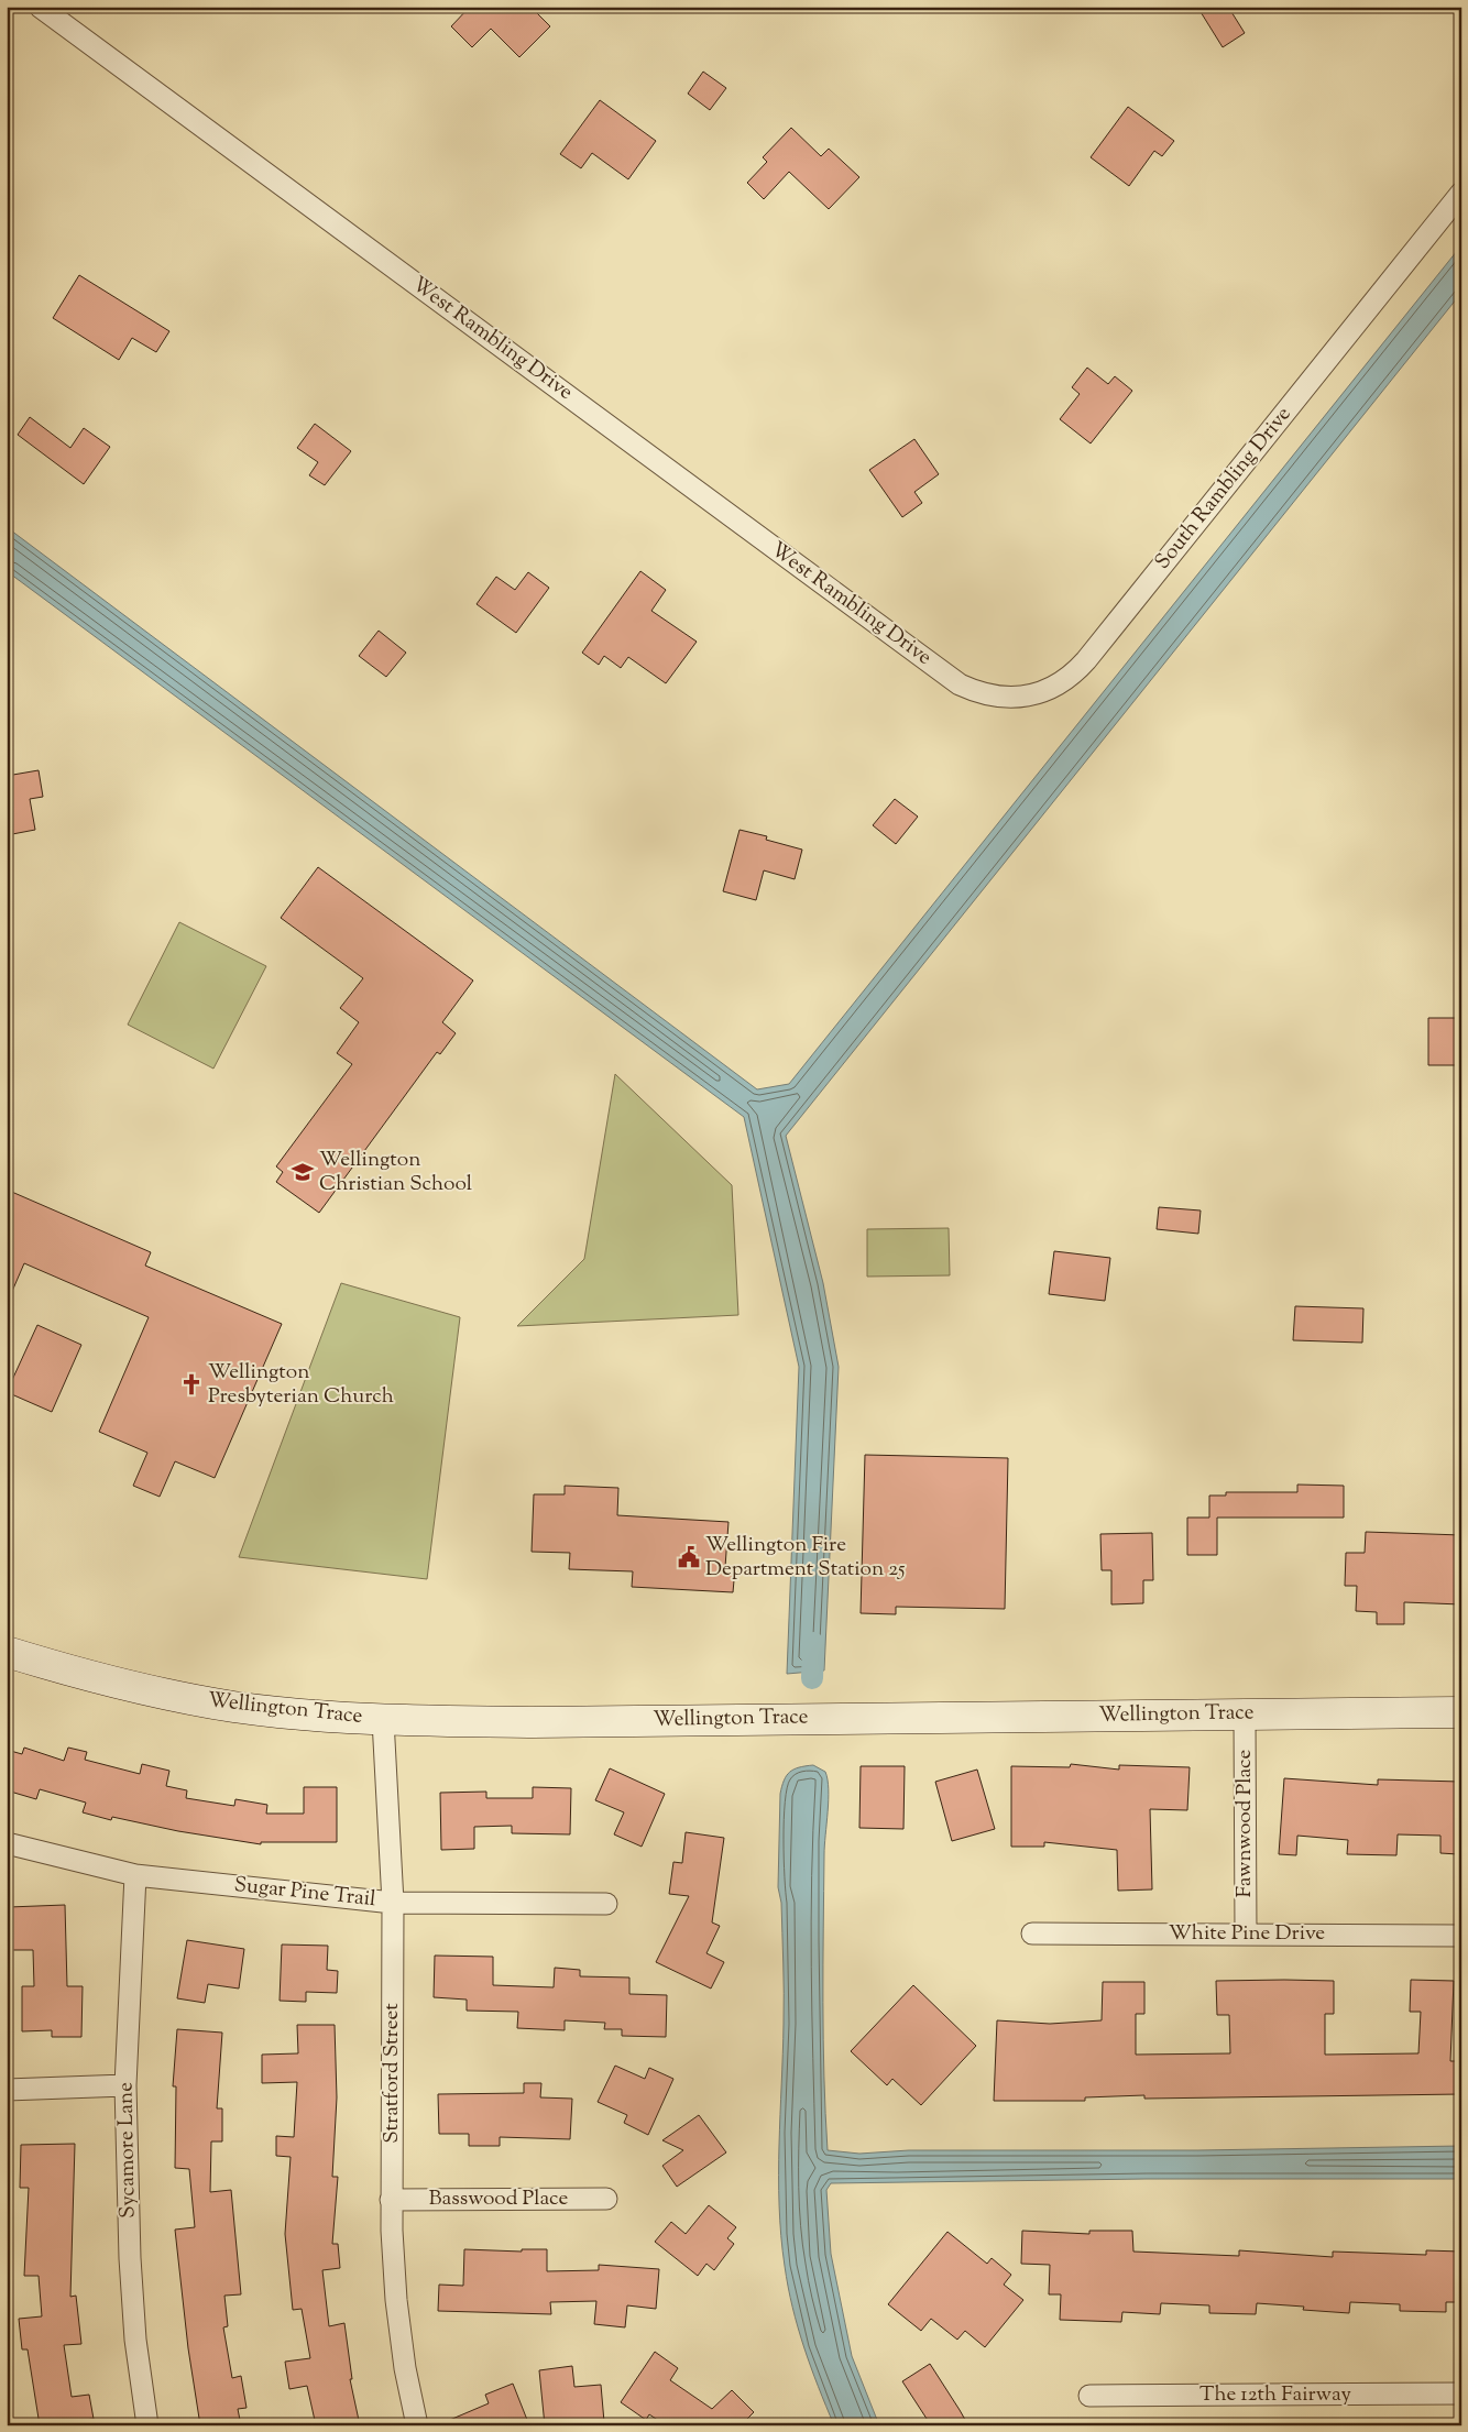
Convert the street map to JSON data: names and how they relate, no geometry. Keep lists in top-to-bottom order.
{
  "streets": {
    "street": [
      "West Rambling Drive",
      "South Rambling Drive",
      "Wellington Trace",
      "Fawnwood Place",
      "Sugar Pine Trail",
      "White Pine Drive",
      "Stratford Street",
      "Sycamore Lane",
      "Basswood Place",
      "The 12th Fairway"
    ]
  },
  "crossings": [
    ["West Rambling Drive", "South Rambling Drive"],
    ["Wellington Trace", "Fawnwood Place"],
    ["Wellington Trace", "Stratford Street"],
    ["Fawnwood Place", "White Pine Drive"],
    ["Sugar Pine Trail", "Stratford Street"],
    ["Sugar Pine Trail", "Sycamore Lane"],
    ["Stratford Street", "Basswood Place"]
  ],
  "places": {
    "school or university": ["Wellington Christian School"],
    "church": ["Wellington Presbyterian Church"],
    "public building": ["Wellington Fire Department Station 25"]
  }
}
